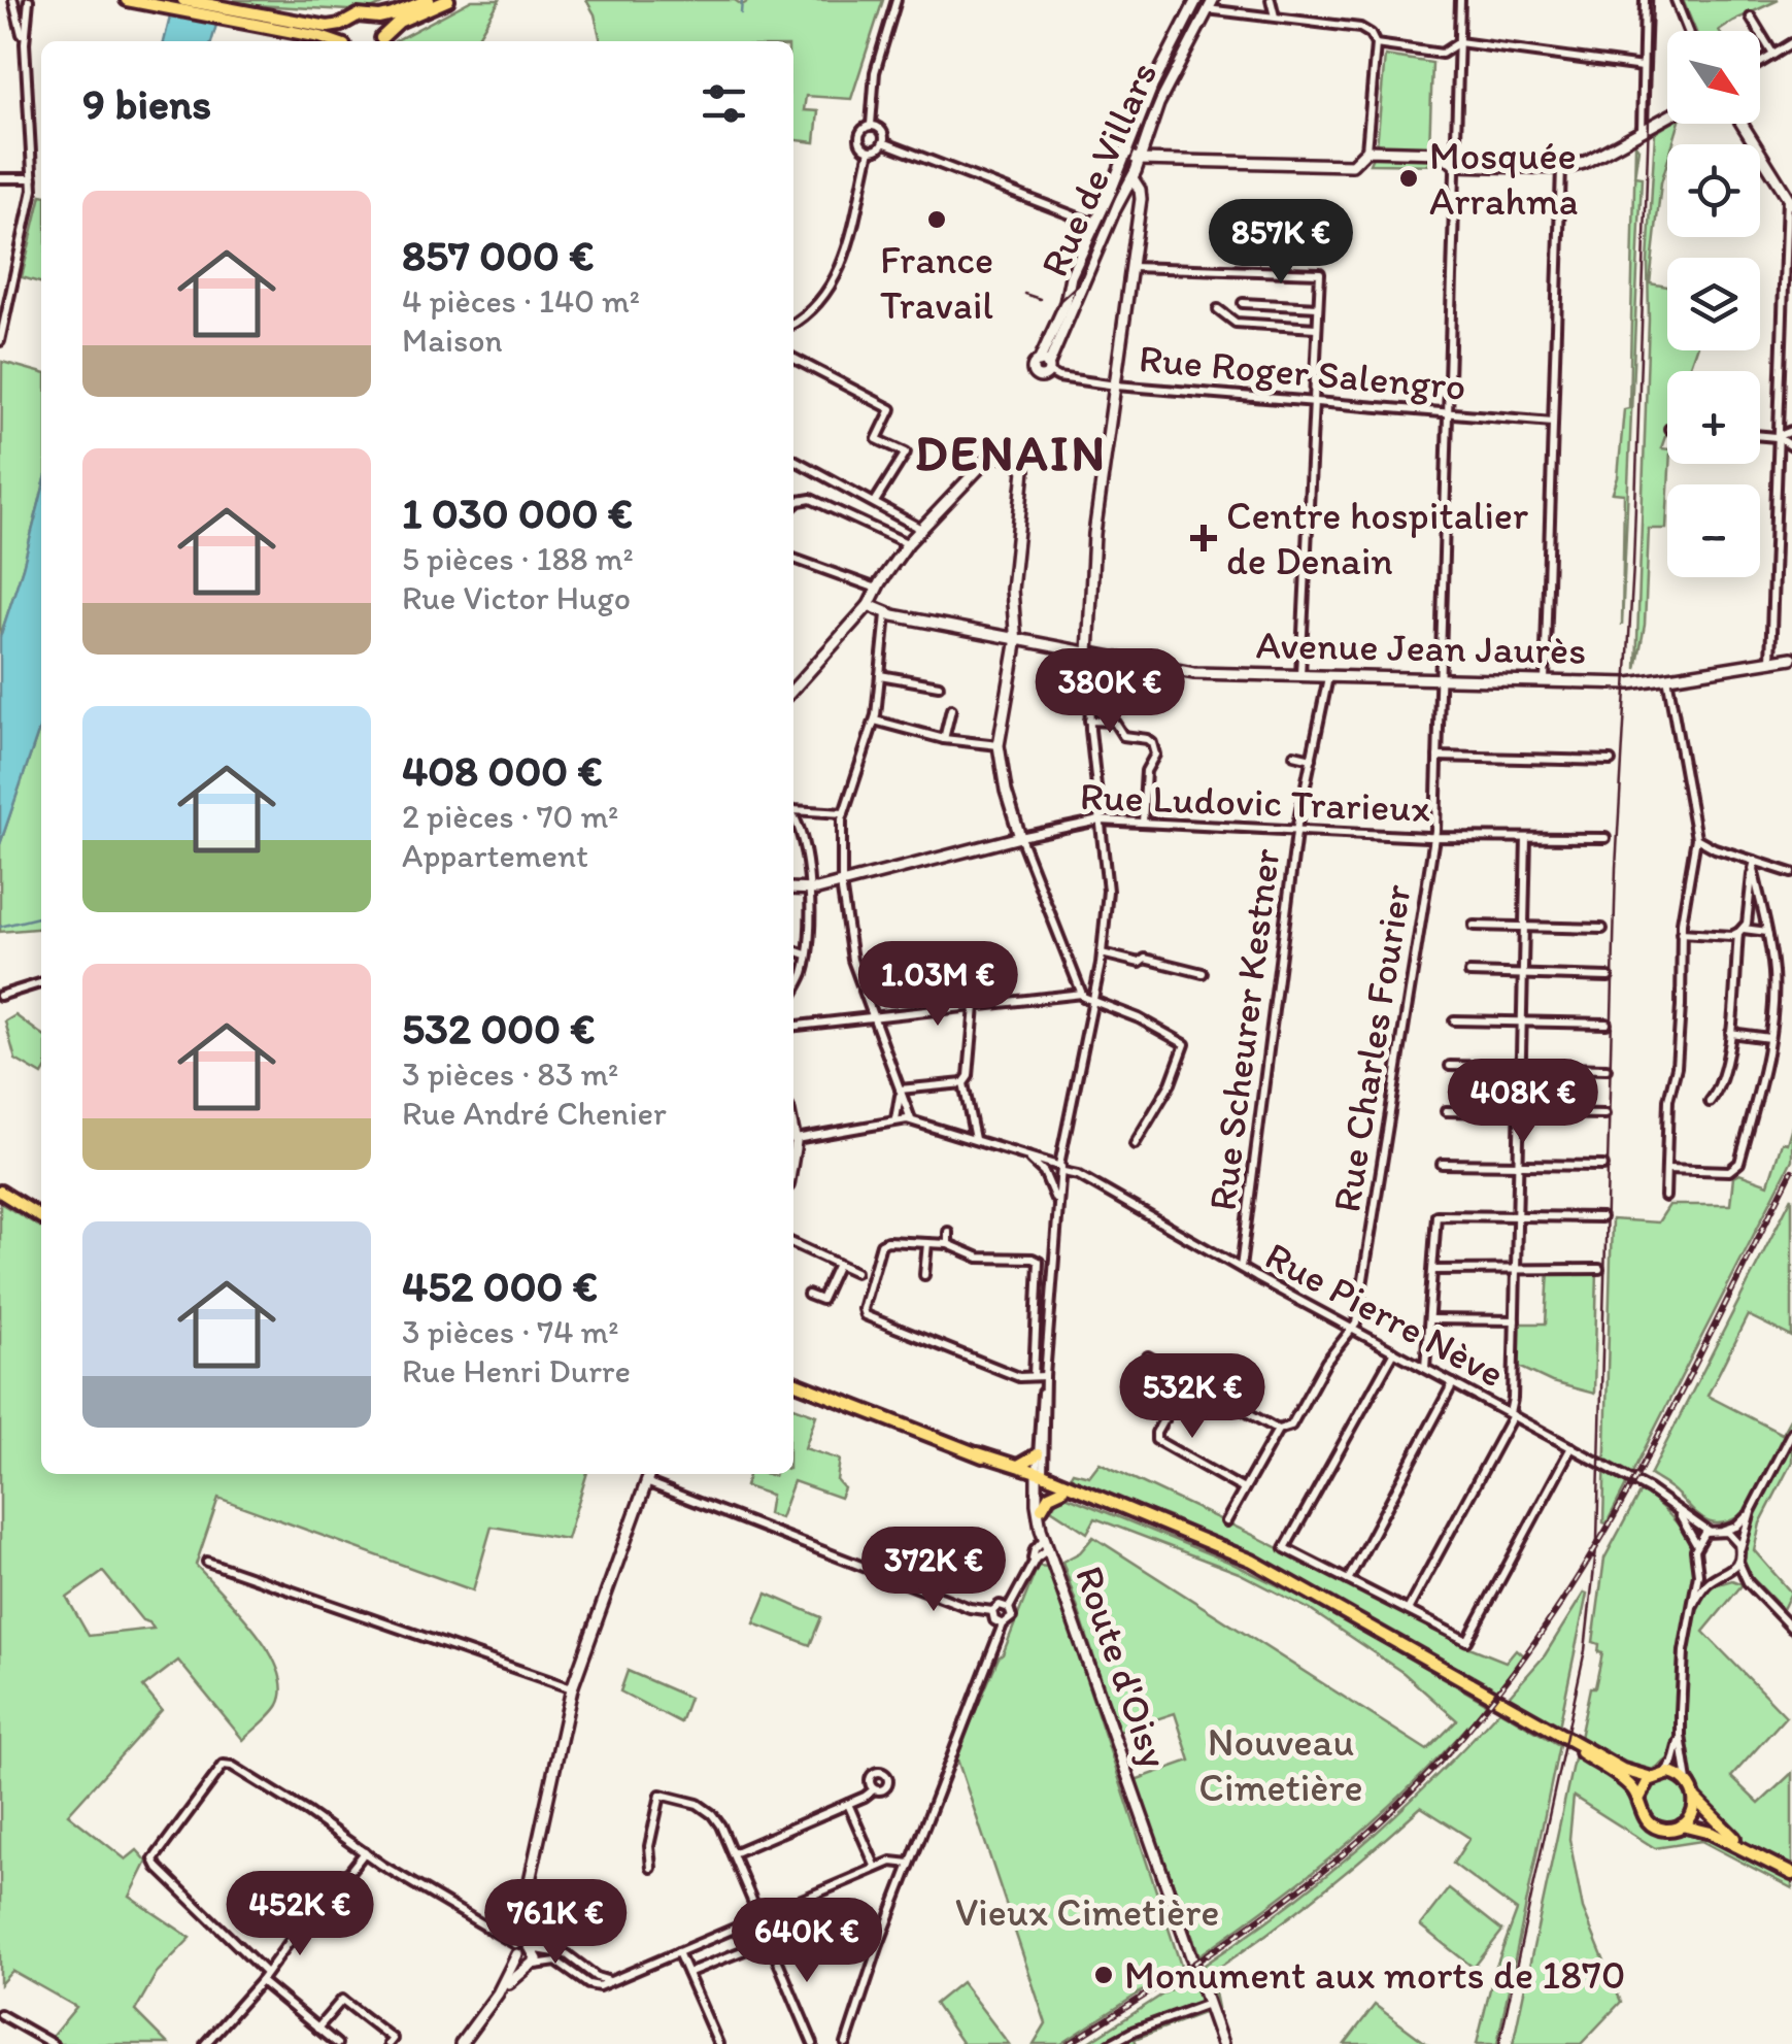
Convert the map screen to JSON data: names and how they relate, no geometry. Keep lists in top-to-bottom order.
{
  "streets": {
    "street": [
      "Rue de Villars",
      "Rue Roger Salengro",
      "Avenue Jean Jaurès",
      "Rue Ludovic Trarieux",
      "Rue Scheurer Kestner",
      "Rue Charles Fourier",
      "Rue Pierre Nève",
      "Route d'Oisy"
    ]
  },
  "crossings": [
    ["Rue de Villars", "Rue Roger Salengro"],
    ["Rue Roger Salengro", "Rue Charles Fourier"],
    ["Avenue Jean Jaurès", "Rue Scheurer Kestner"],
    ["Avenue Jean Jaurès", "Rue Charles Fourier"],
    ["Rue Ludovic Trarieux", "Rue Scheurer Kestner"],
    ["Rue Ludovic Trarieux", "Rue Charles Fourier"],
    ["Rue Scheurer Kestner", "Rue Pierre Nève"],
    ["Rue Charles Fourier", "Rue Pierre Nève"]
  ],
  "districts": ["DENAIN"],
  "parks": ["Nouveau Cimetière", "Vieux Cimetière"],
  "places": {
    "other": ["Mosquée Arrahma", "France Travail", "Monument aux morts de 1870"],
    "health": ["Centre hospitalier de Denain"]
  },
  "north": "bottom right",
  "page": {
    "map_buttons": ["+", "−"],
    "heading": "9 biens",
    "list": [
      {
        "name": "857 000 €",
        "note": "4 pièces · 140 m² · Maison"
      },
      {
        "name": "1 030 000 €",
        "note": "5 pièces · 188 m² · Rue Victor Hugo"
      },
      {
        "name": "408 000 €",
        "note": "2 pièces · 70 m² · Appartement"
      },
      {
        "name": "532 000 €",
        "note": "3 pièces · 83 m² · Rue André Chenier"
      },
      {
        "name": "452 000 €",
        "note": "3 pièces · 74 m² · Rue Henri Durre"
      }
    ],
    "price": [
      "857K €",
      "380K €",
      "1.03M €",
      "408K €",
      "532K €",
      "372K €",
      "452K €",
      "761K €",
      "640K €"
    ]
  }
}
